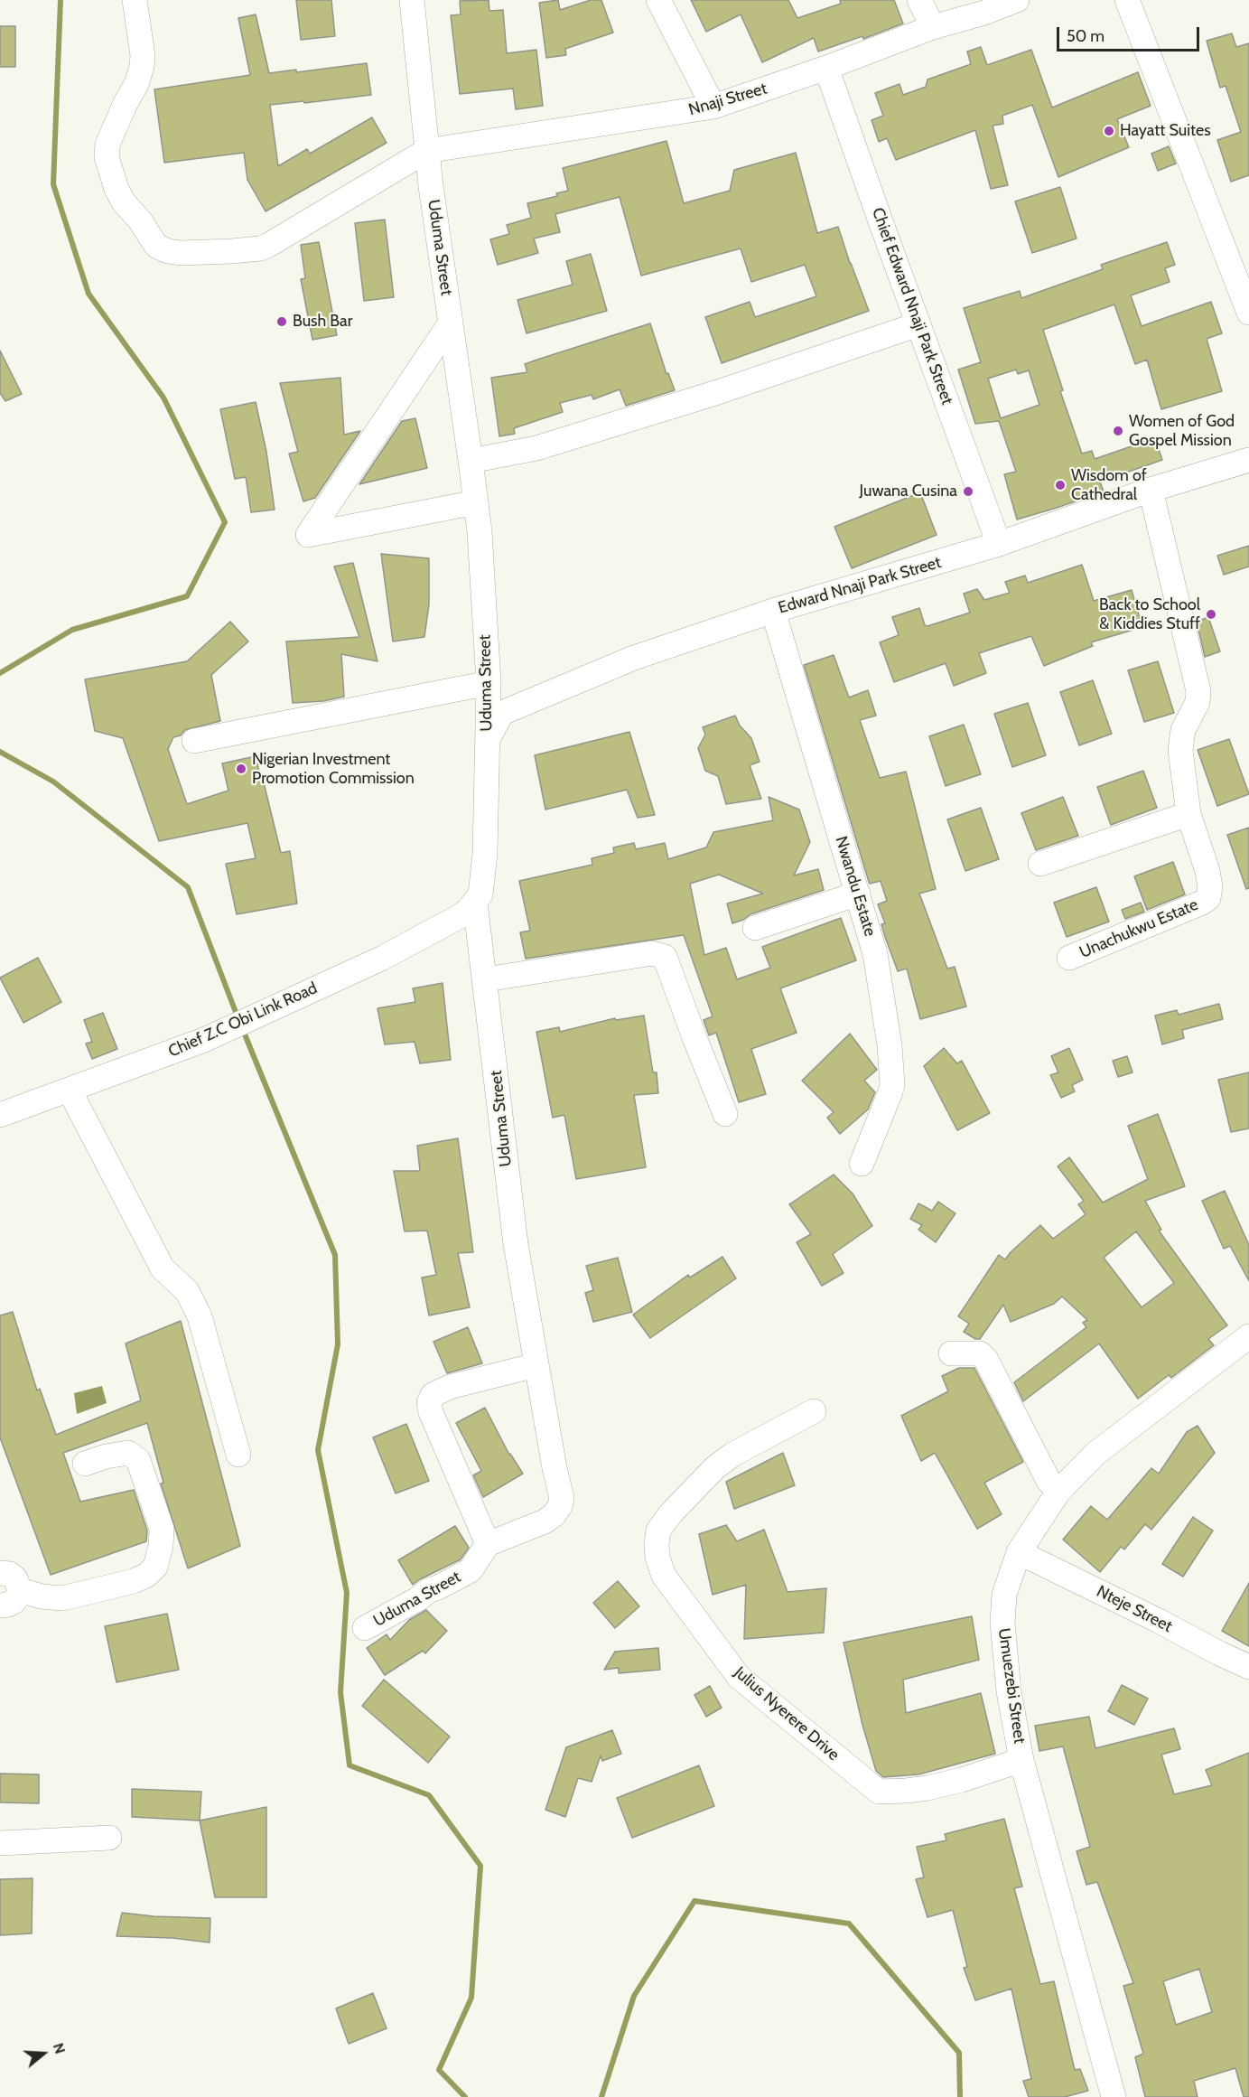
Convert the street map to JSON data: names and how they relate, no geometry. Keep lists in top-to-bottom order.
{
  "streets": {
    "street": [
      "Nnaji Street",
      "Uduma Street",
      "Chief Edward Nnaji Park Street",
      "Edward Nnaji Park Street",
      "Nwandu Estate",
      "Unachukwu Estate",
      "Chief Z.C Obi Link Road",
      "Nteje Street",
      "Umuezebi Street",
      "Julius Nyerere Drive"
    ]
  },
  "crossings": [
    ["Nnaji Street", "Uduma Street"],
    ["Nnaji Street", "Chief Edward Nnaji Park Street"],
    ["Uduma Street", "Edward Nnaji Park Street"],
    ["Uduma Street", "Chief Z.C Obi Link Road"],
    ["Chief Edward Nnaji Park Street", "Edward Nnaji Park Street"],
    ["Edward Nnaji Park Street", "Nwandu Estate"],
    ["Edward Nnaji Park Street", "Unachukwu Estate"],
    ["Nteje Street", "Umuezebi Street"],
    ["Umuezebi Street", "Julius Nyerere Drive"]
  ],
  "places": [
    "Hayatt Suites",
    "Bush Bar",
    "Women of God Gospel Mission",
    "Wisdom of Cathedral",
    "Juwana Cusina",
    "Back to School & Kiddies Stuff",
    "Nigerian Investment Promotion Commission"
  ],
  "scale_bar": "50 m",
  "north": "right"
}
